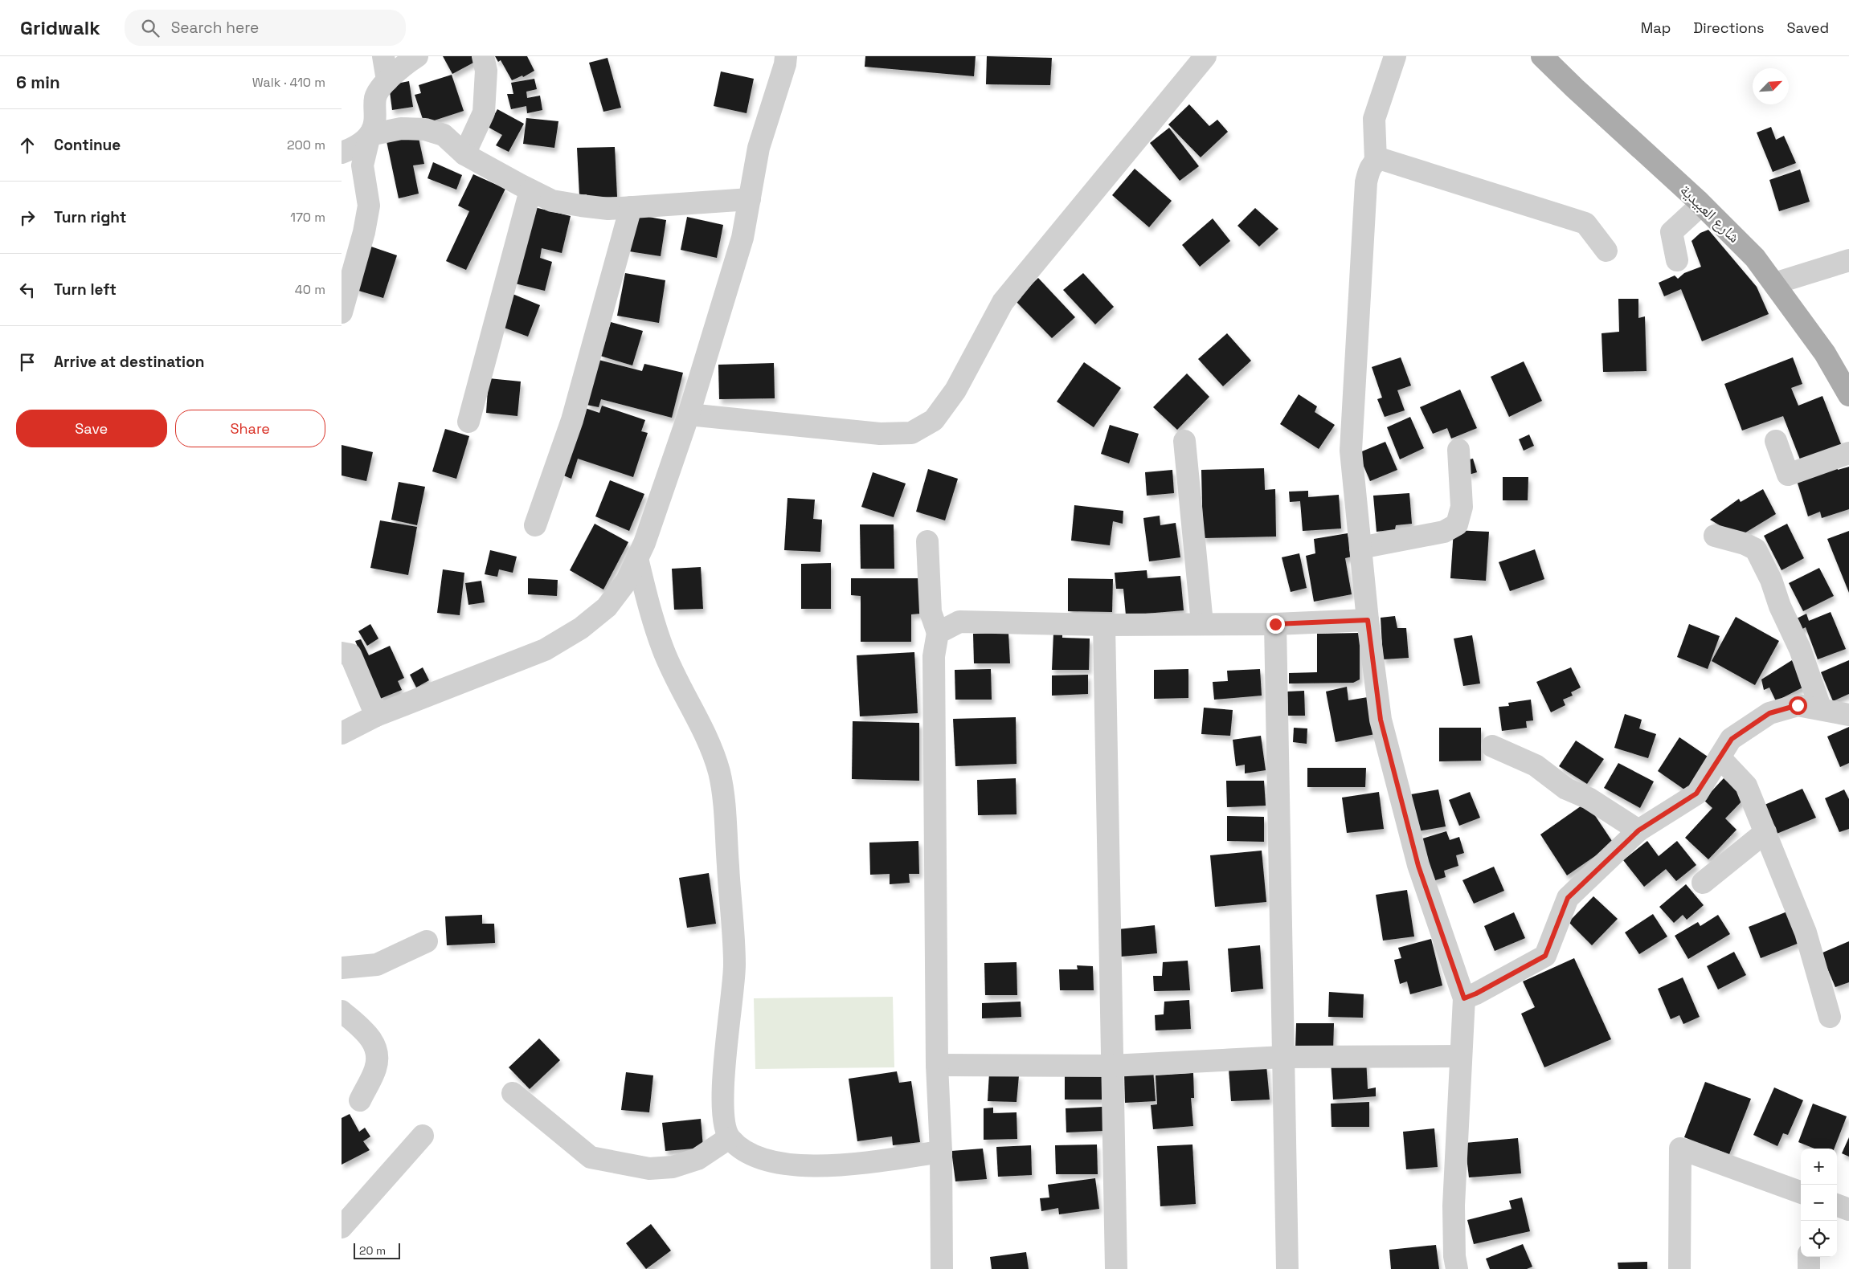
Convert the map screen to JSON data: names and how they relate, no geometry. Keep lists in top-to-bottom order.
{
  "streets": {
    "main road": ["شارع العبيدية"]
  },
  "scale_bar": "20 m",
  "north": "top right",
  "page": {
    "header": "Gridwalk",
    "search": "Search here",
    "nav": ["Map", "Directions", "Saved"],
    "heading": ["6 min", "Walk · 410 m"],
    "list": [
      ["Continue", "200 m"],
      ["Turn right", "170 m"],
      ["Turn left", "40 m"],
      "Arrive at destination"
    ],
    "buttons": ["Save", "Share"],
    "map_buttons": ["+", "−"],
    "scale": "20 m"
  }
}
